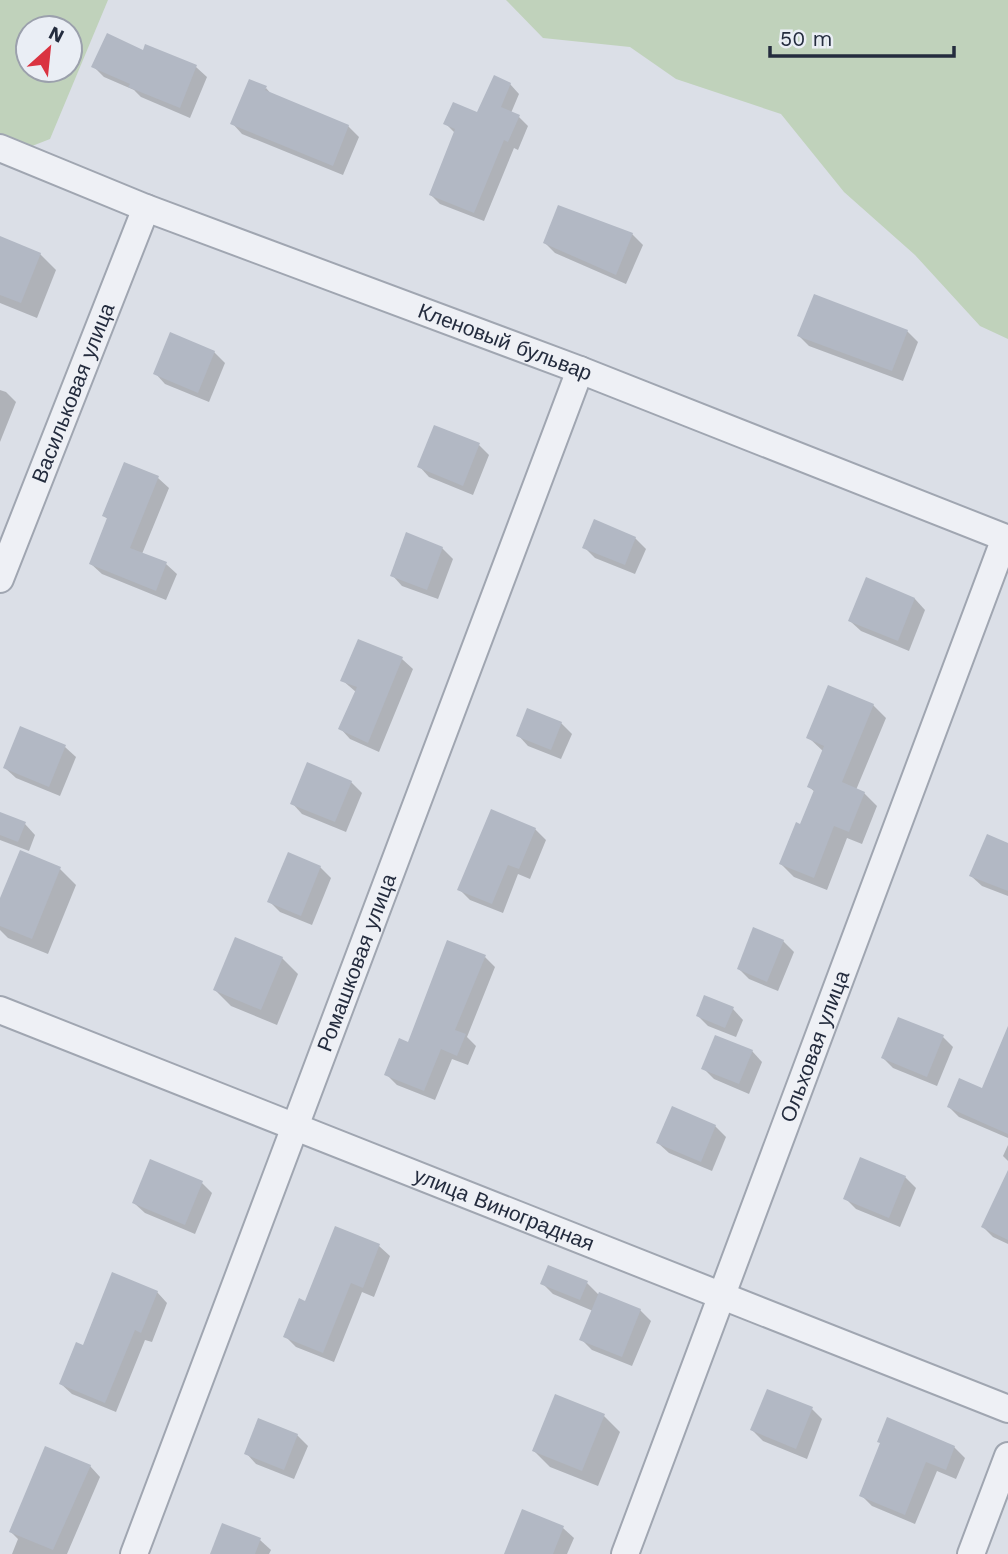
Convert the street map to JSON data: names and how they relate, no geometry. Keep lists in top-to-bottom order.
{
  "streets": {
    "street": [
      "Кленовый бульвар",
      "Васильковая улица",
      "Ромашковая улица",
      "Ольховая улица",
      "улица Виноградная"
    ]
  },
  "crossings": [
    ["Кленовый бульвар", "Васильковая улица"],
    ["Кленовый бульвар", "Ромашковая улица"],
    ["Кленовый бульвар", "Ольховая улица"],
    ["Ромашковая улица", "улица Виноградная"],
    ["Ольховая улица", "улица Виноградная"]
  ],
  "scale_bar": "50 m",
  "north": "top right"
}
